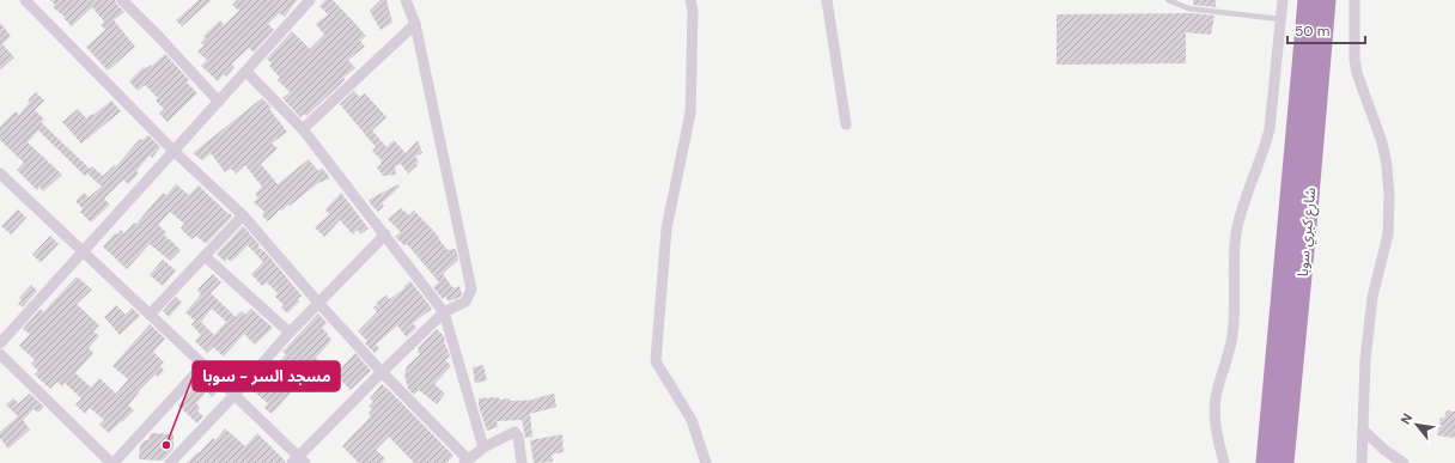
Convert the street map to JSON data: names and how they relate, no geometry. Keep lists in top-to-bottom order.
{
  "streets": {
    "highway": ["شارع كبري سوبا"]
  },
  "places": ["مسجد السر - سوبا"],
  "scale_bar": "50 m",
  "north": "top left"
}
